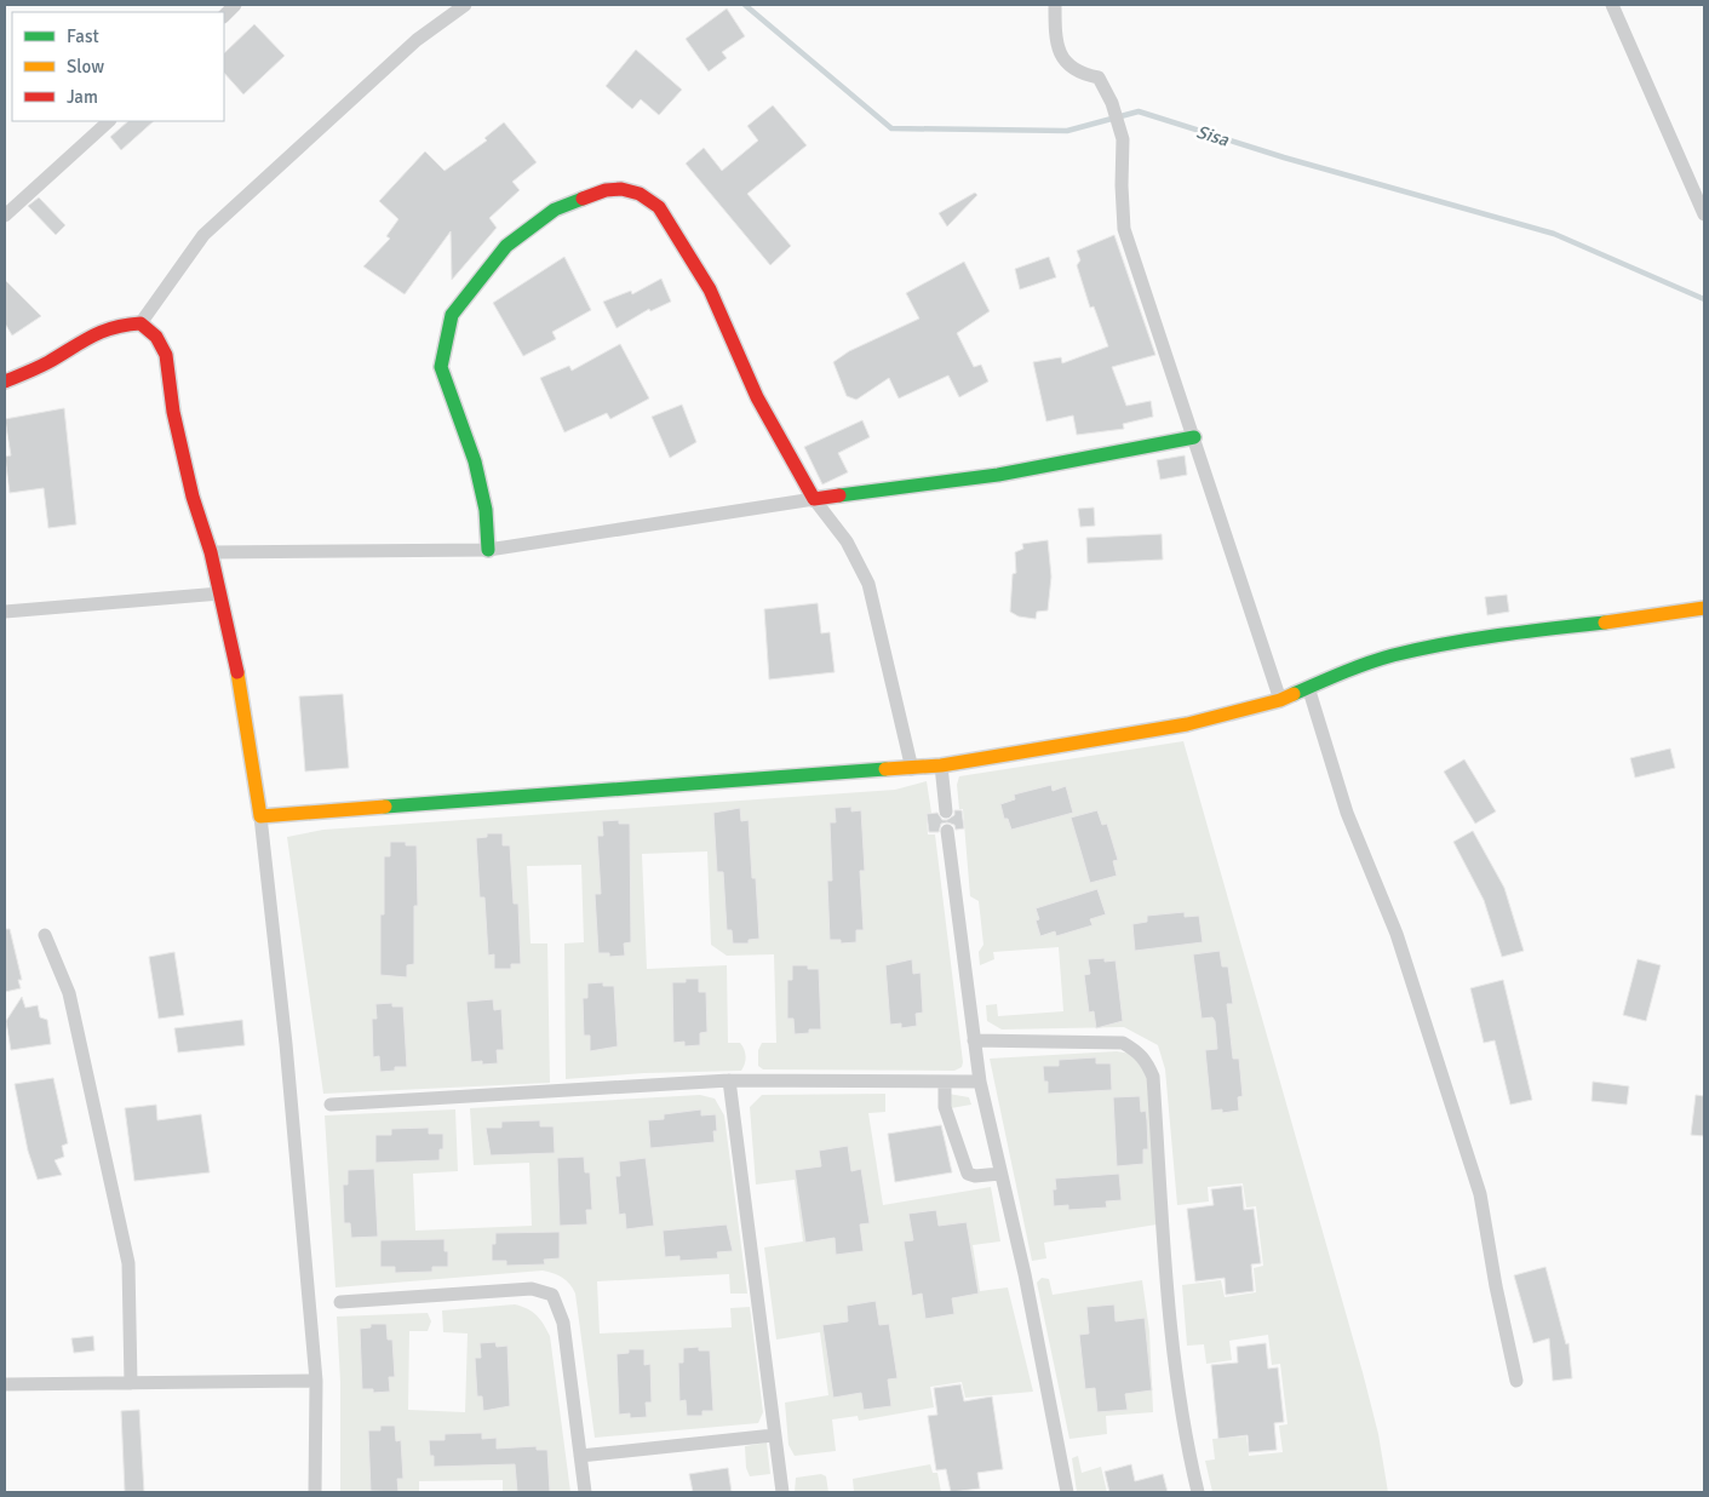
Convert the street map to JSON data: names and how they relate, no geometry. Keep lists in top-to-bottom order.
{
  "water": ["Sisa"],
  "legend": ["Fast", "Slow", "Jam"]
}
